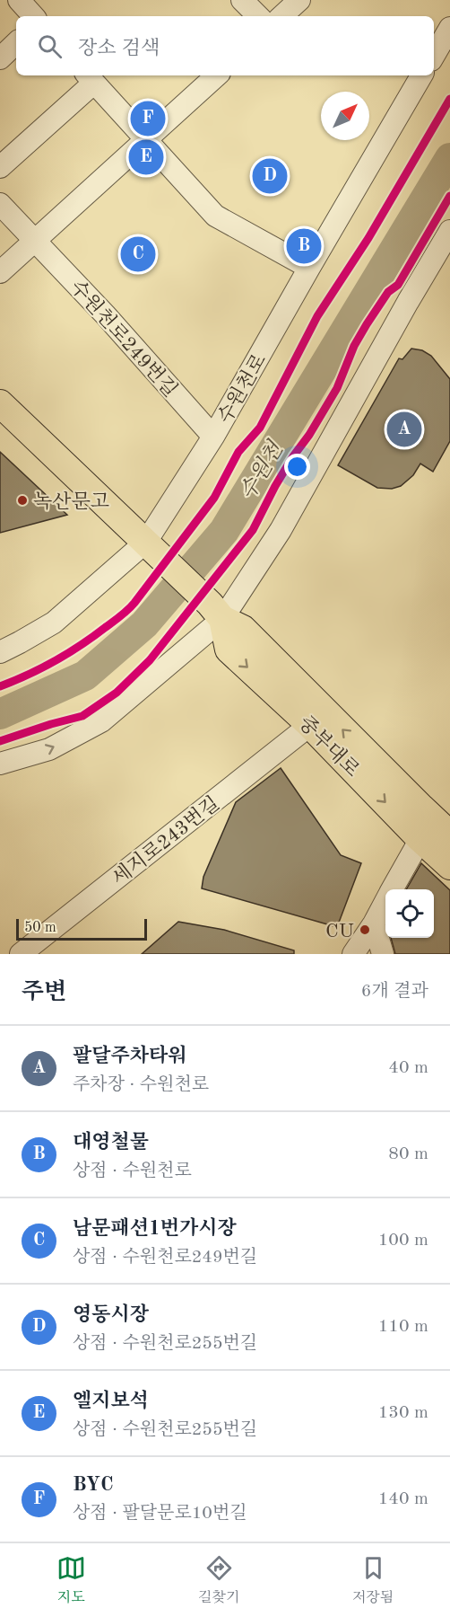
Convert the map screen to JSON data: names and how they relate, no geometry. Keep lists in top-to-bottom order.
{
  "streets": {
    "main road": ["중부대로"],
    "street": ["수원천로249번길", "수원천로", "세지로243번길"]
  },
  "crossings": [
    ["수원천로249번길", "수원천로"],
    ["수원천로", "중부대로"],
    ["중부대로", "세지로243번길"]
  ],
  "water": ["수원천"],
  "places": ["녹산문고", "CU"],
  "scale_bar": "50 m",
  "north": "top right",
  "page": {
    "search": "장소 검색",
    "pins": [
      "F",
      "E",
      "D",
      "B",
      "C",
      "A"
    ],
    "scale": "50 m",
    "heading": ["주변", "6개 결과"],
    "list": [
      {
        "mark": "A",
        "name": "팔달주차타워",
        "note": "주차장 · 수원천로",
        "value": "40 m"
      },
      {
        "mark": "B",
        "name": "대영철물",
        "note": "상점 · 수원천로",
        "value": "80 m"
      },
      {
        "mark": "C",
        "name": "남문패션1번가시장",
        "note": "상점 · 수원천로249번길",
        "value": "100 m"
      },
      {
        "mark": "D",
        "name": "영동시장",
        "note": "상점 · 수원천로255번길",
        "value": "110 m"
      },
      {
        "mark": "E",
        "name": "엘지보석",
        "note": "상점 · 수원천로255번길",
        "value": "130 m"
      },
      {
        "mark": "F",
        "name": "BYC",
        "note": "상점 · 팔달문로10번길",
        "value": "140 m"
      }
    ],
    "nav": ["지도", "길찾기", "저장됨"]
  }
}
